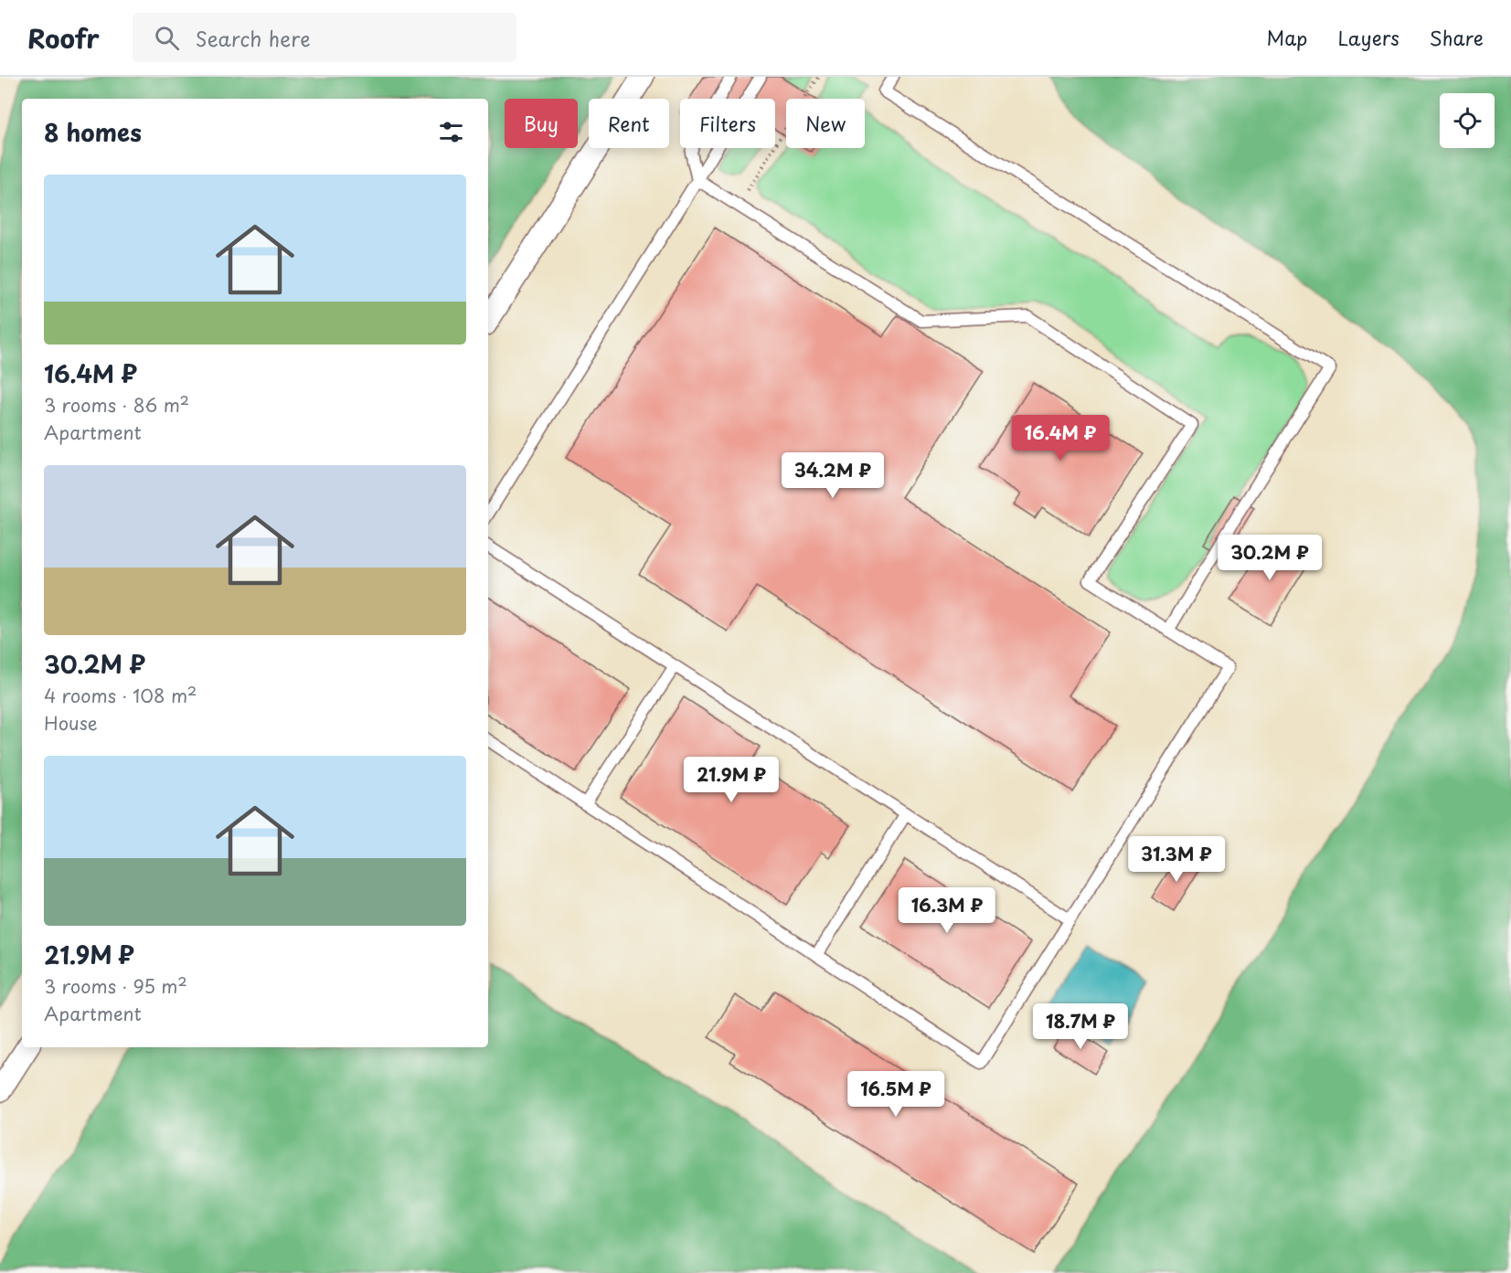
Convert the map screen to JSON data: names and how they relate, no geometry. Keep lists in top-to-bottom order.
{
  "page": {
    "header": "Roofr",
    "search": "Search here",
    "nav": ["Map", "Layers", "Share"],
    "chip": [
      "Buy",
      "Rent",
      "Filters",
      "New"
    ],
    "heading": "8 homes",
    "list": [
      {
        "name": "16.4M ₽",
        "note": "3 rooms · 86 m² · Apartment"
      },
      {
        "name": "30.2M ₽",
        "note": "4 rooms · 108 m² · House"
      },
      {
        "name": "21.9M ₽",
        "note": "3 rooms · 95 m² · Apartment"
      }
    ],
    "price": [
      "16.4M ₽",
      "34.2M ₽",
      "30.2M ₽",
      "21.9M ₽",
      "31.3M ₽",
      "16.3M ₽",
      "18.7M ₽",
      "16.5M ₽"
    ]
  }
}
